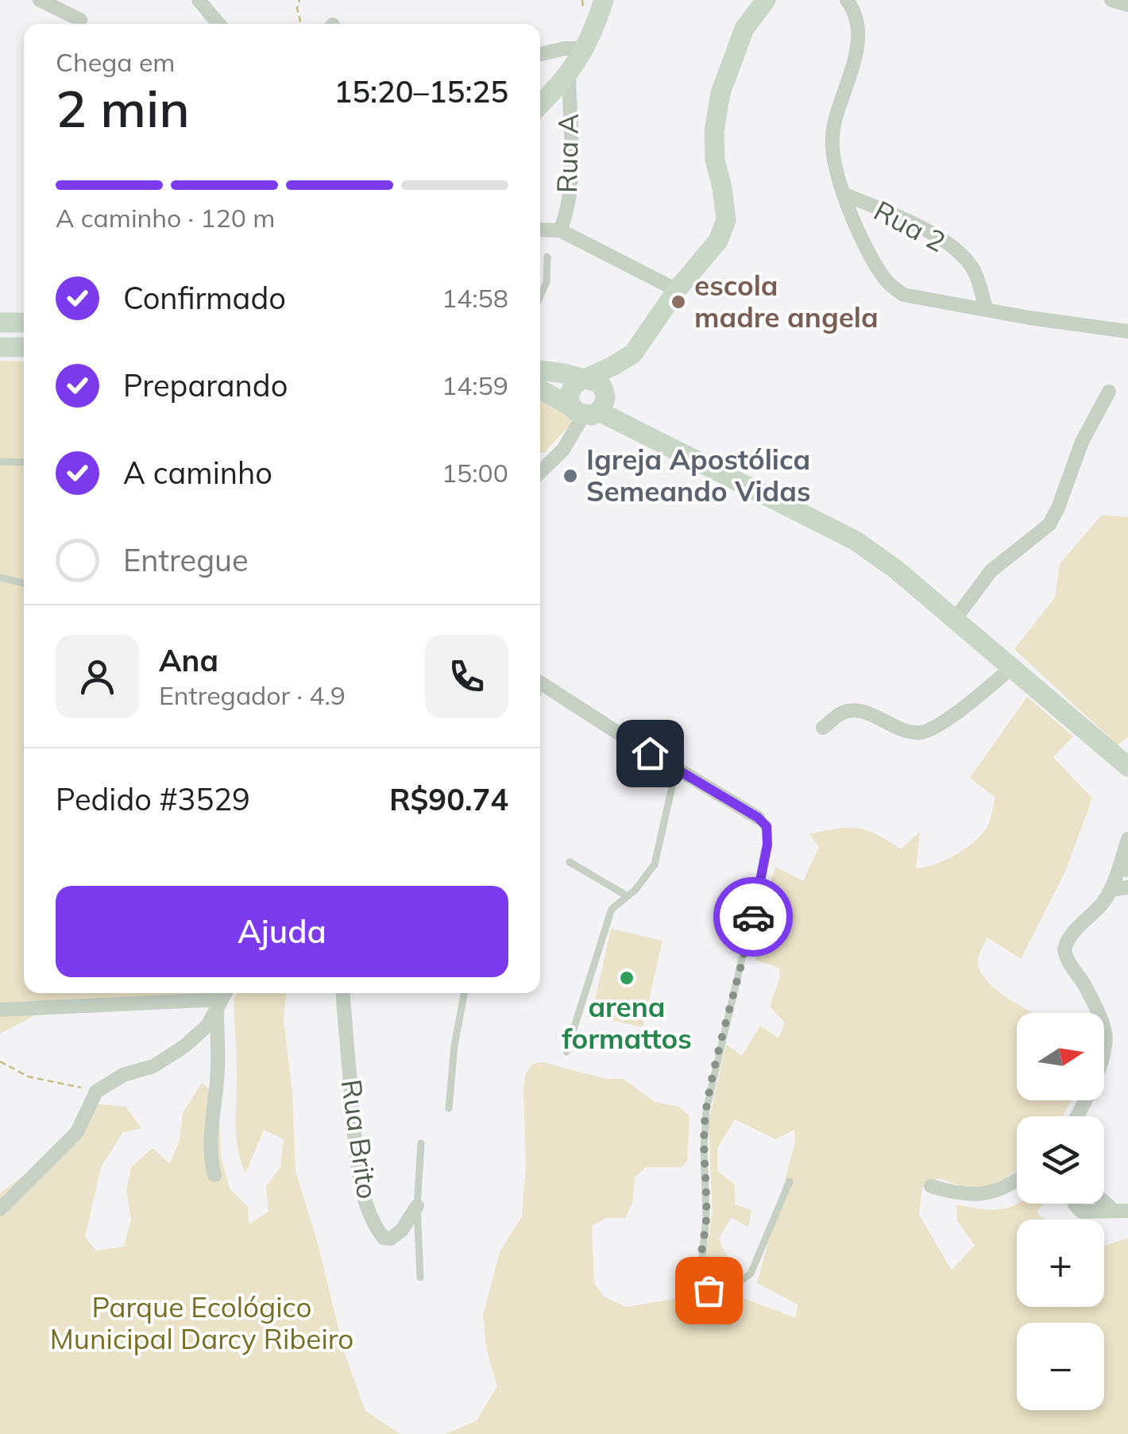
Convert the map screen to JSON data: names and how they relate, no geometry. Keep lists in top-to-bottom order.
{
  "streets": {
    "street": ["Rua A", "Rua 2", "Rua Brito"]
  },
  "parks": ["Parque Ecológico Municipal Darcy Ribeiro"],
  "places": ["escola madre angela", "Igreja Apostólica Semeando Vidas", "arena formattos"],
  "north": "right",
  "page": {
    "heading": ["2 min", "Chega em", "15:20–15:25"],
    "panel": [
      "Ana",
      "Entregador · 4.9",
      "Pedido #3529",
      "R$90.74"
    ],
    "bar": "A caminho · 120 m",
    "list": [
      ["Confirmado", "14:58"],
      ["Preparando", "14:59"],
      ["A caminho", "15:00"],
      "Entregue"
    ],
    "buttons": "Ajuda",
    "map_buttons": ["+", "−"]
  }
}
